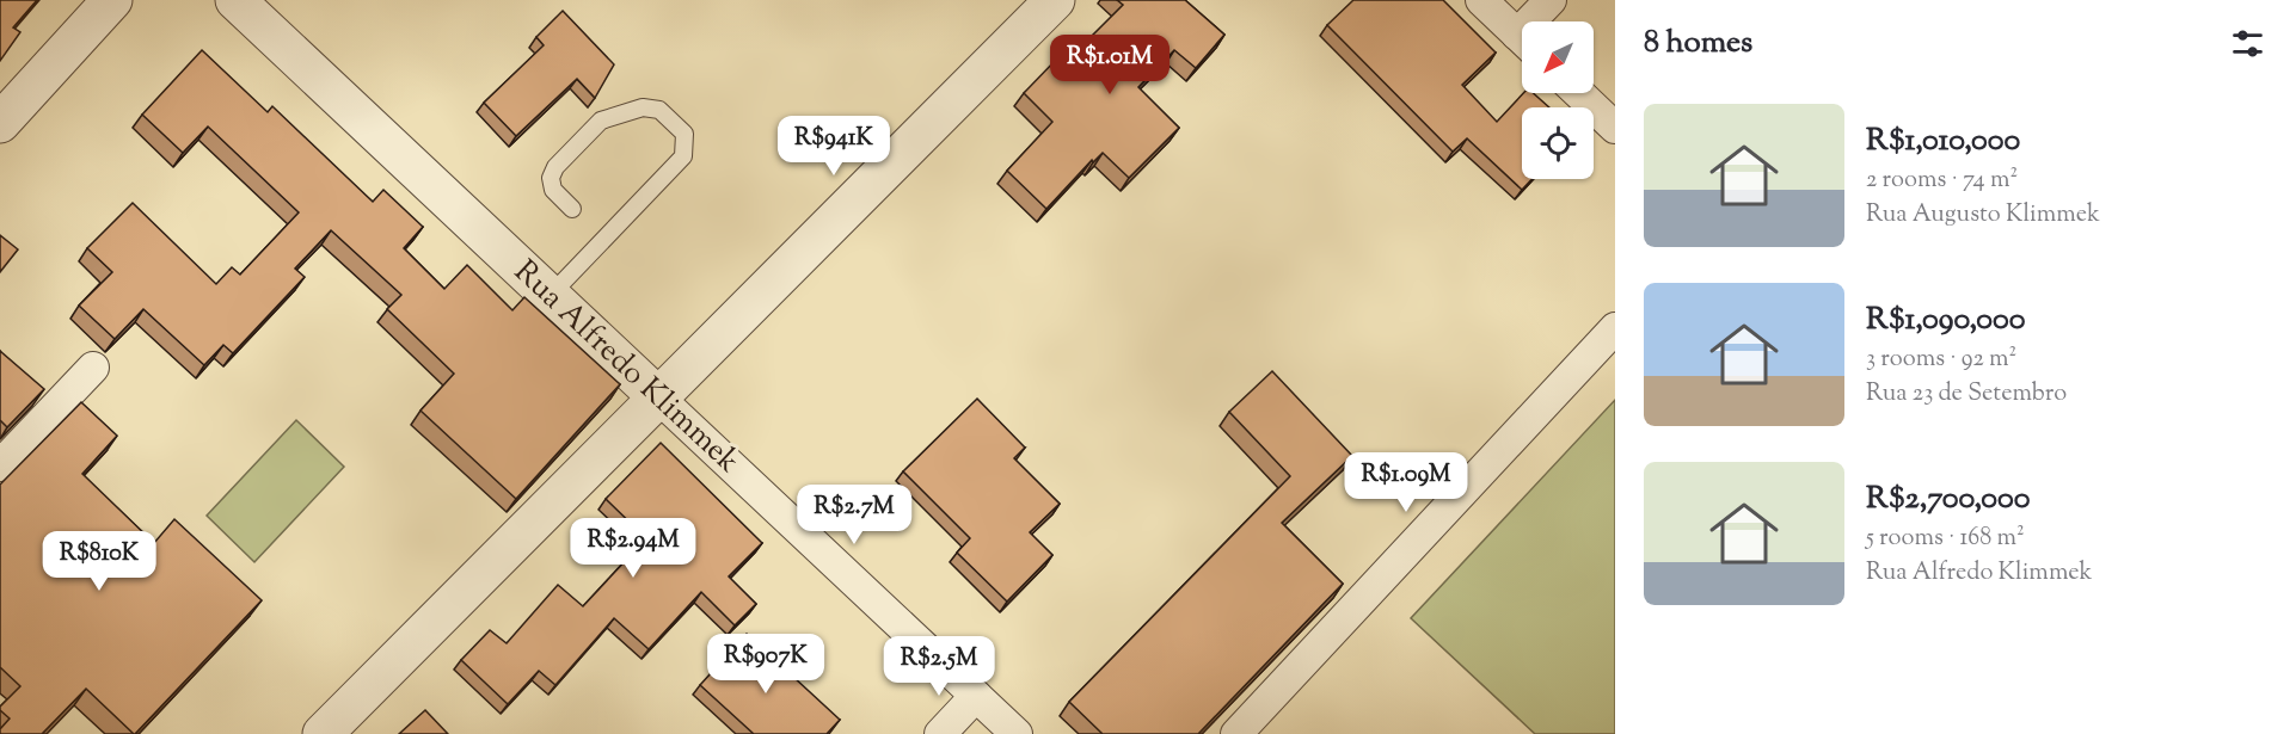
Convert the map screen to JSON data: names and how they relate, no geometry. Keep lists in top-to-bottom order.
{
  "streets": {
    "street": ["Rua Alfredo Klimmek"]
  },
  "north": "bottom left",
  "page": {
    "heading": "8 homes",
    "price": [
      "R$1.01M",
      "R$941K",
      "R$1.09M",
      "R$2.7M",
      "R$2.94M",
      "R$810K",
      "R$907K",
      "R$2.5M"
    ],
    "list": [
      {
        "name": "R$1,010,000",
        "note": "2 rooms · 74 m² · Rua Augusto Klimmek"
      },
      {
        "name": "R$1,090,000",
        "note": "3 rooms · 92 m² · Rua 23 de Setembro"
      },
      {
        "name": "R$2,700,000",
        "note": "5 rooms · 168 m² · Rua Alfredo Klimmek"
      }
    ]
  }
}
